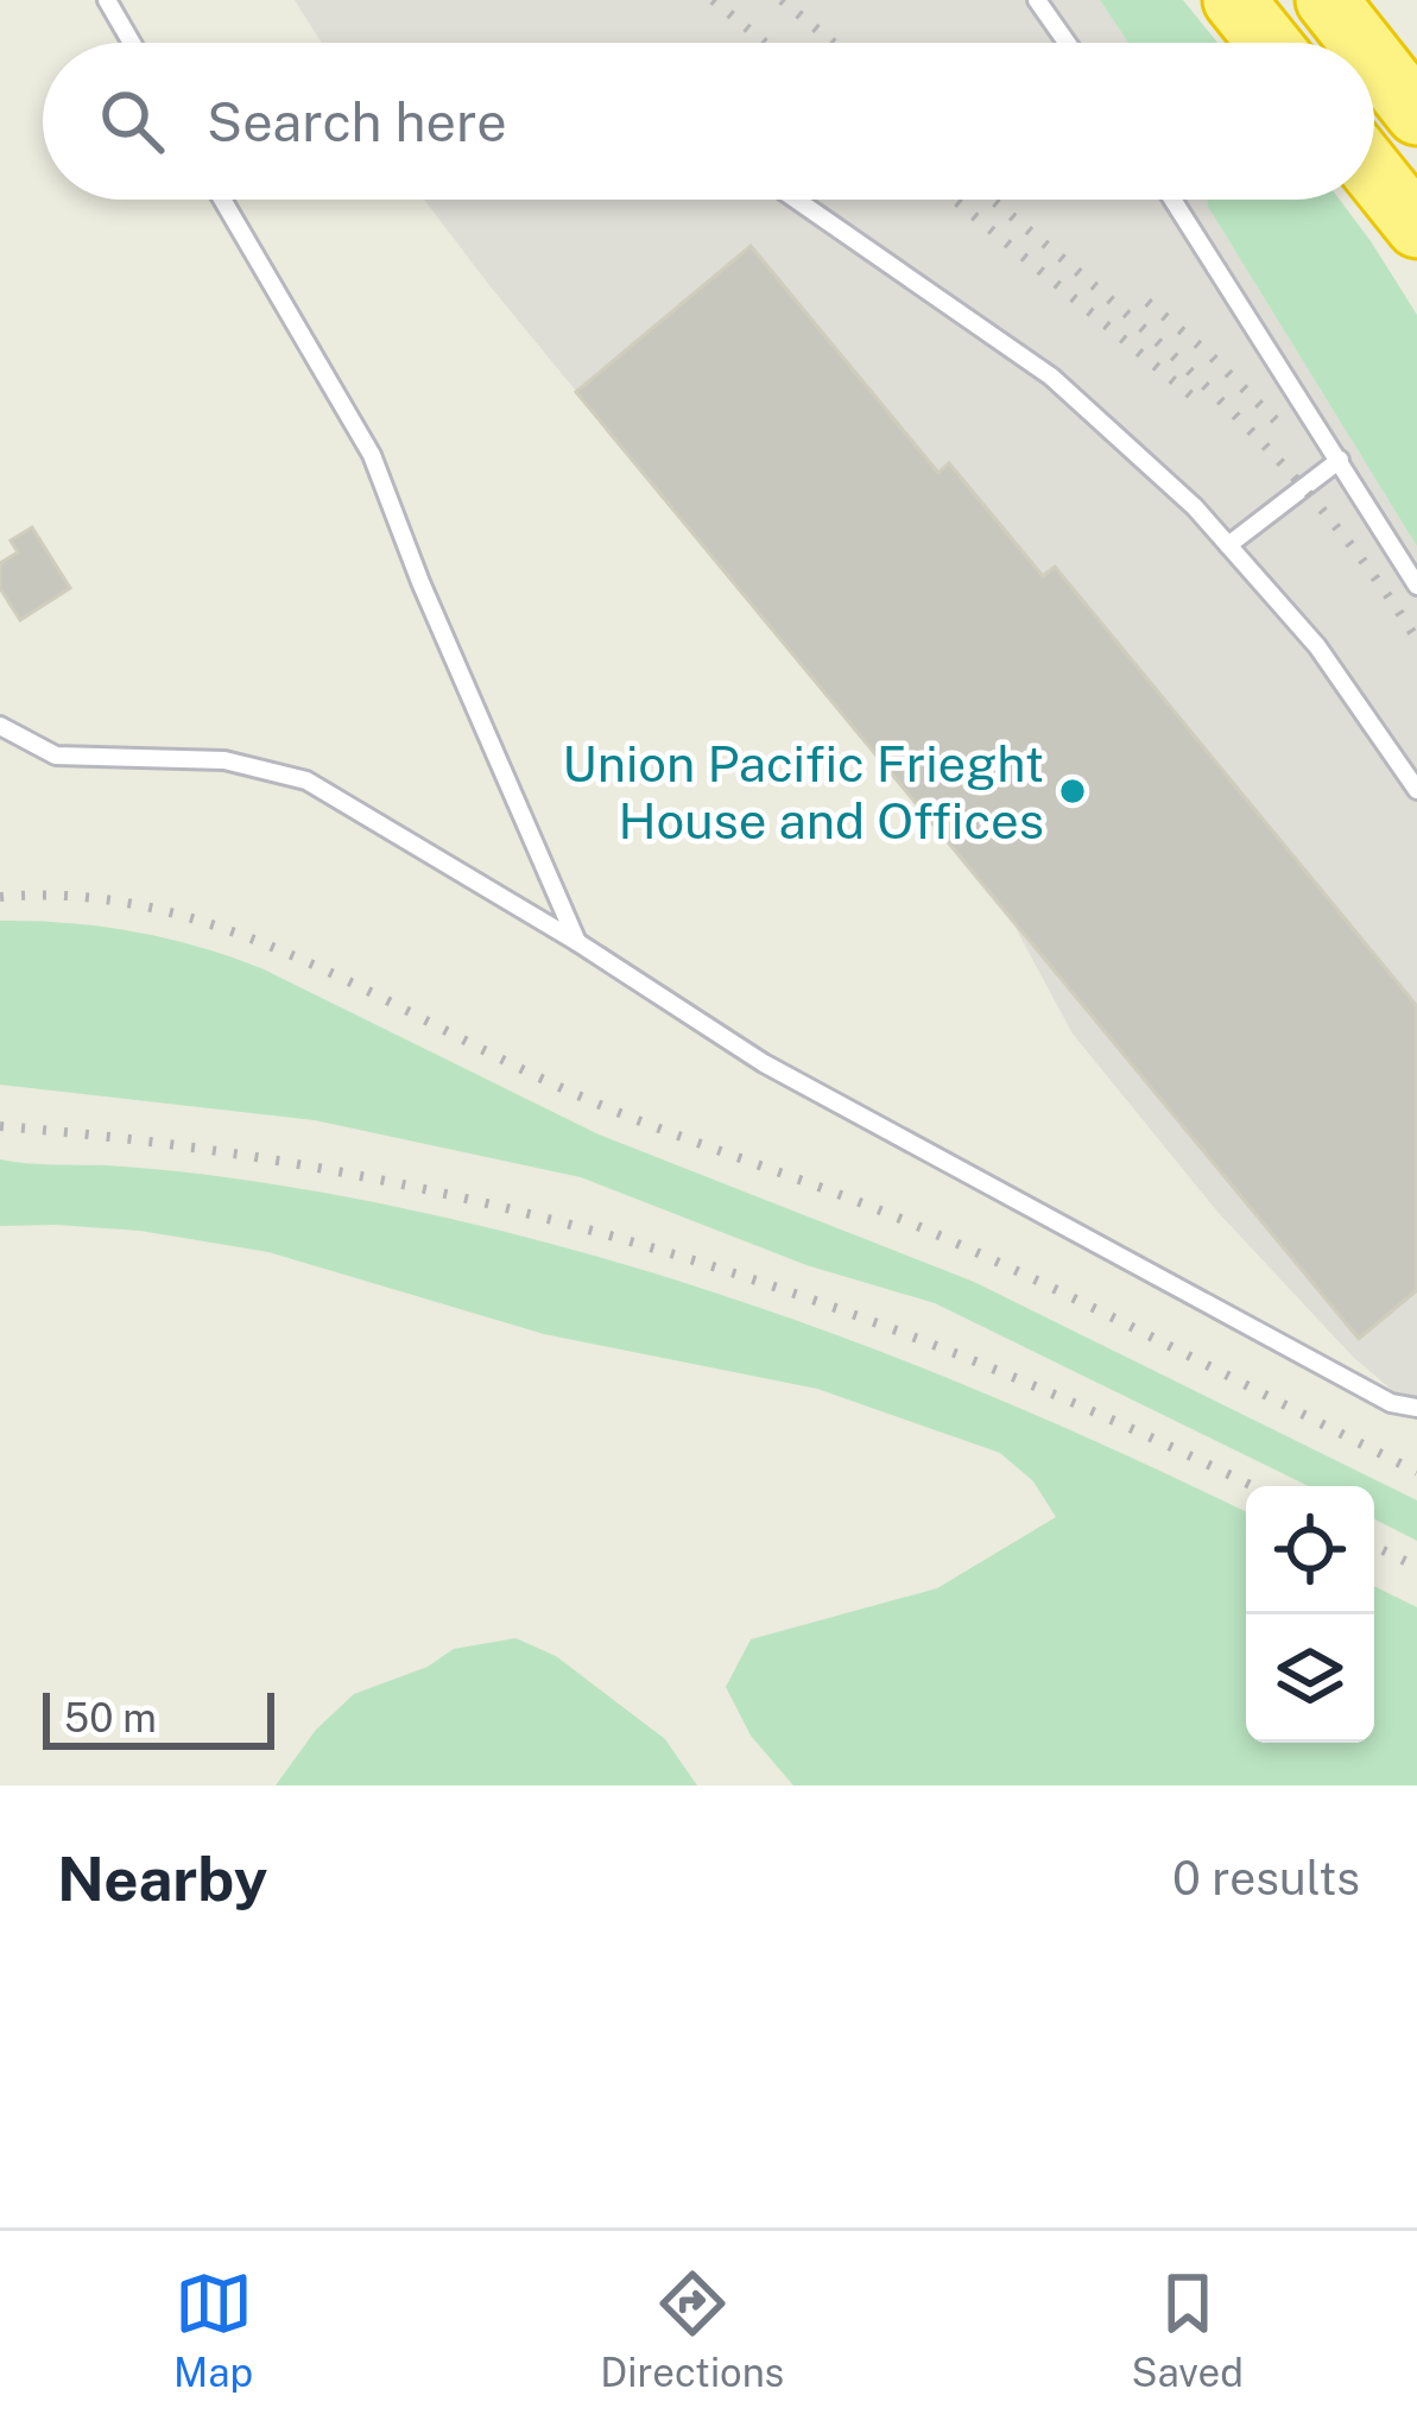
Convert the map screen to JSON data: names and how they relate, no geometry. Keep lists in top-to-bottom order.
{
  "places": ["Union Pacific Frieght House and Offices"],
  "scale_bar": "50 m",
  "page": {
    "search": "Search here",
    "scale": "50 m",
    "heading": ["Nearby", "0 results"],
    "nav": ["Map", "Directions", "Saved"]
  }
}
